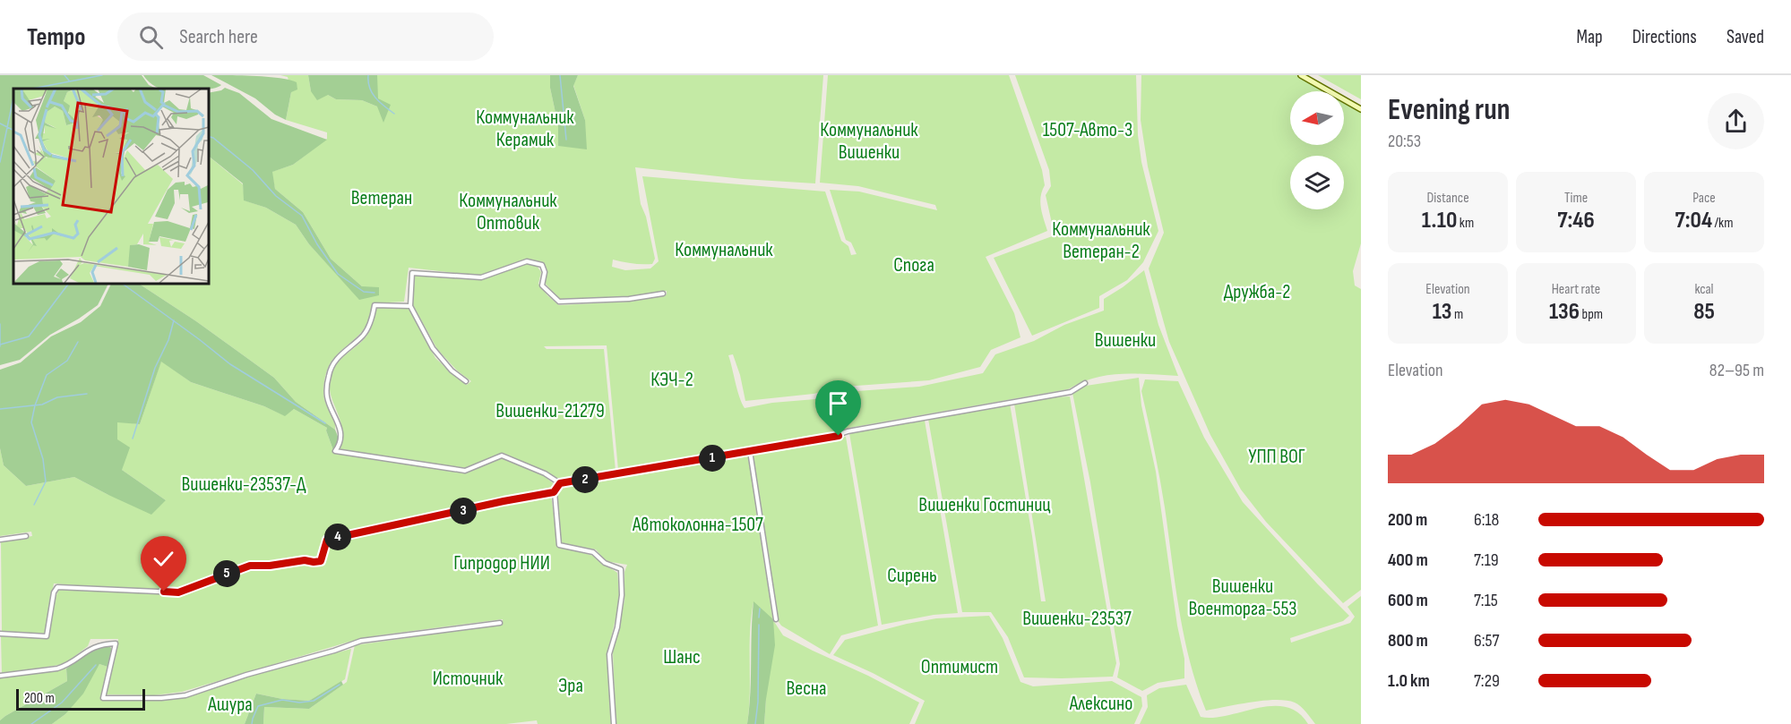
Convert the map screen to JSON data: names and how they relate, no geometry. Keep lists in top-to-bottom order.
{
  "parks": [
    "Коммунальник Керамик",
    "Коммунальник Вишенки",
    "1507-Авто-3",
    "Ветеран",
    "Коммунальник Оптовик",
    "Коммунальник Ветеран-2",
    "Коммунальник",
    "Спога",
    "Дружба-2",
    "Вишенки",
    "КЭЧ-2",
    "Вишенки-21279",
    "УПП ВОГ",
    "Вишенки-23537-Д",
    "Вишенки Гостиниц",
    "Автоколонна-1507",
    "Гипродор НИИ",
    "Сирень",
    "Вишенки Военторга-553",
    "Вишенки-23537",
    "Шанс",
    "Оптимист",
    "Источник",
    "Эра",
    "Весна",
    "Алексино",
    "Ашура"
  ],
  "scale_bar": "200 m",
  "north": "left",
  "page": {
    "header": "Tempo",
    "search": "Search here",
    "nav": ["Map", "Directions", "Saved"],
    "heading": ["Evening run", "20:53"],
    "stats": [
      ["Distance", "1.10 km"],
      ["Time", "7:46"],
      ["Pace", "7:04 /km"],
      ["Elevation", "13 m"],
      ["Heart rate", "136 bpm"],
      ["kcal", "85"]
    ],
    "chart": ["Elevation", "82–95 m"],
    "pins": [
      "1",
      "2",
      "3",
      "4",
      "5"
    ],
    "list": [
      {
        "name": "200 m",
        "note": "6:18"
      },
      {
        "name": "400 m",
        "note": "7:19"
      },
      {
        "name": "600 m",
        "note": "7:15"
      },
      {
        "name": "800 m",
        "note": "6:57"
      },
      {
        "name": "1.0 km",
        "note": "7:29"
      }
    ],
    "scale": "200 m"
  }
}
